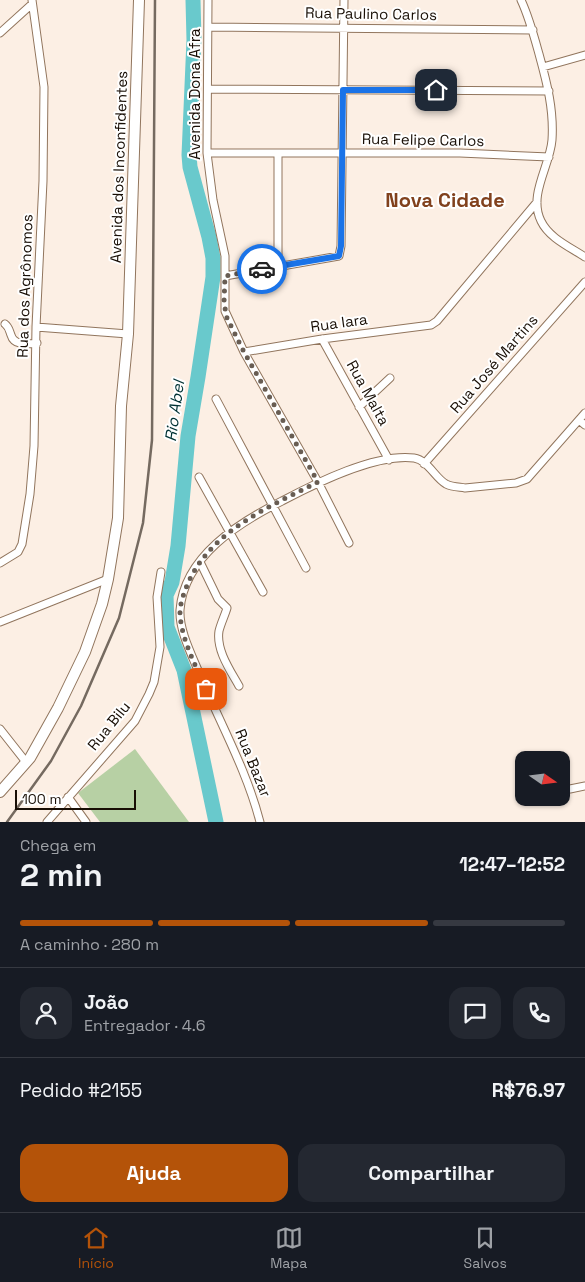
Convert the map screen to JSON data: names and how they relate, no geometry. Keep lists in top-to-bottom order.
{
  "streets": {
    "main road": ["Avenida dos Inconfidentes"],
    "street": [
      "Rua Paulino Carlos",
      "Avenida Dona Afra",
      "Rua Felipe Carlos",
      "Rua dos Agrônomos",
      "Rua Iara",
      "Rua José Martins",
      "Rua Malta",
      "Rua Bilu",
      "Rua Bazar"
    ]
  },
  "crossings": [
    ["Rua Paulino Carlos", "Avenida Dona Afra"],
    ["Avenida Dona Afra", "Rua Felipe Carlos"],
    ["Avenida Dona Afra", "Rua Iara"],
    ["Avenida Dona Afra", "Rua Bazar"],
    ["Rua Iara", "Rua Malta"],
    ["Rua José Martins", "Rua Bazar"],
    ["Rua Malta", "Rua Bazar"]
  ],
  "districts": ["Nova Cidade"],
  "water": ["Rio Abel"],
  "scale_bar": "100 m",
  "north": "right",
  "page": {
    "scale": "100 m",
    "heading": ["2 min", "Chega em", "12:47–12:52"],
    "panel": [
      "João",
      "Entregador · 4.6",
      "Pedido #2155",
      "R$76.97"
    ],
    "bar": "A caminho · 280 m",
    "buttons": ["Ajuda", "Compartilhar"],
    "tabs": ["Início", "Mapa", "Salvos"]
  }
}
